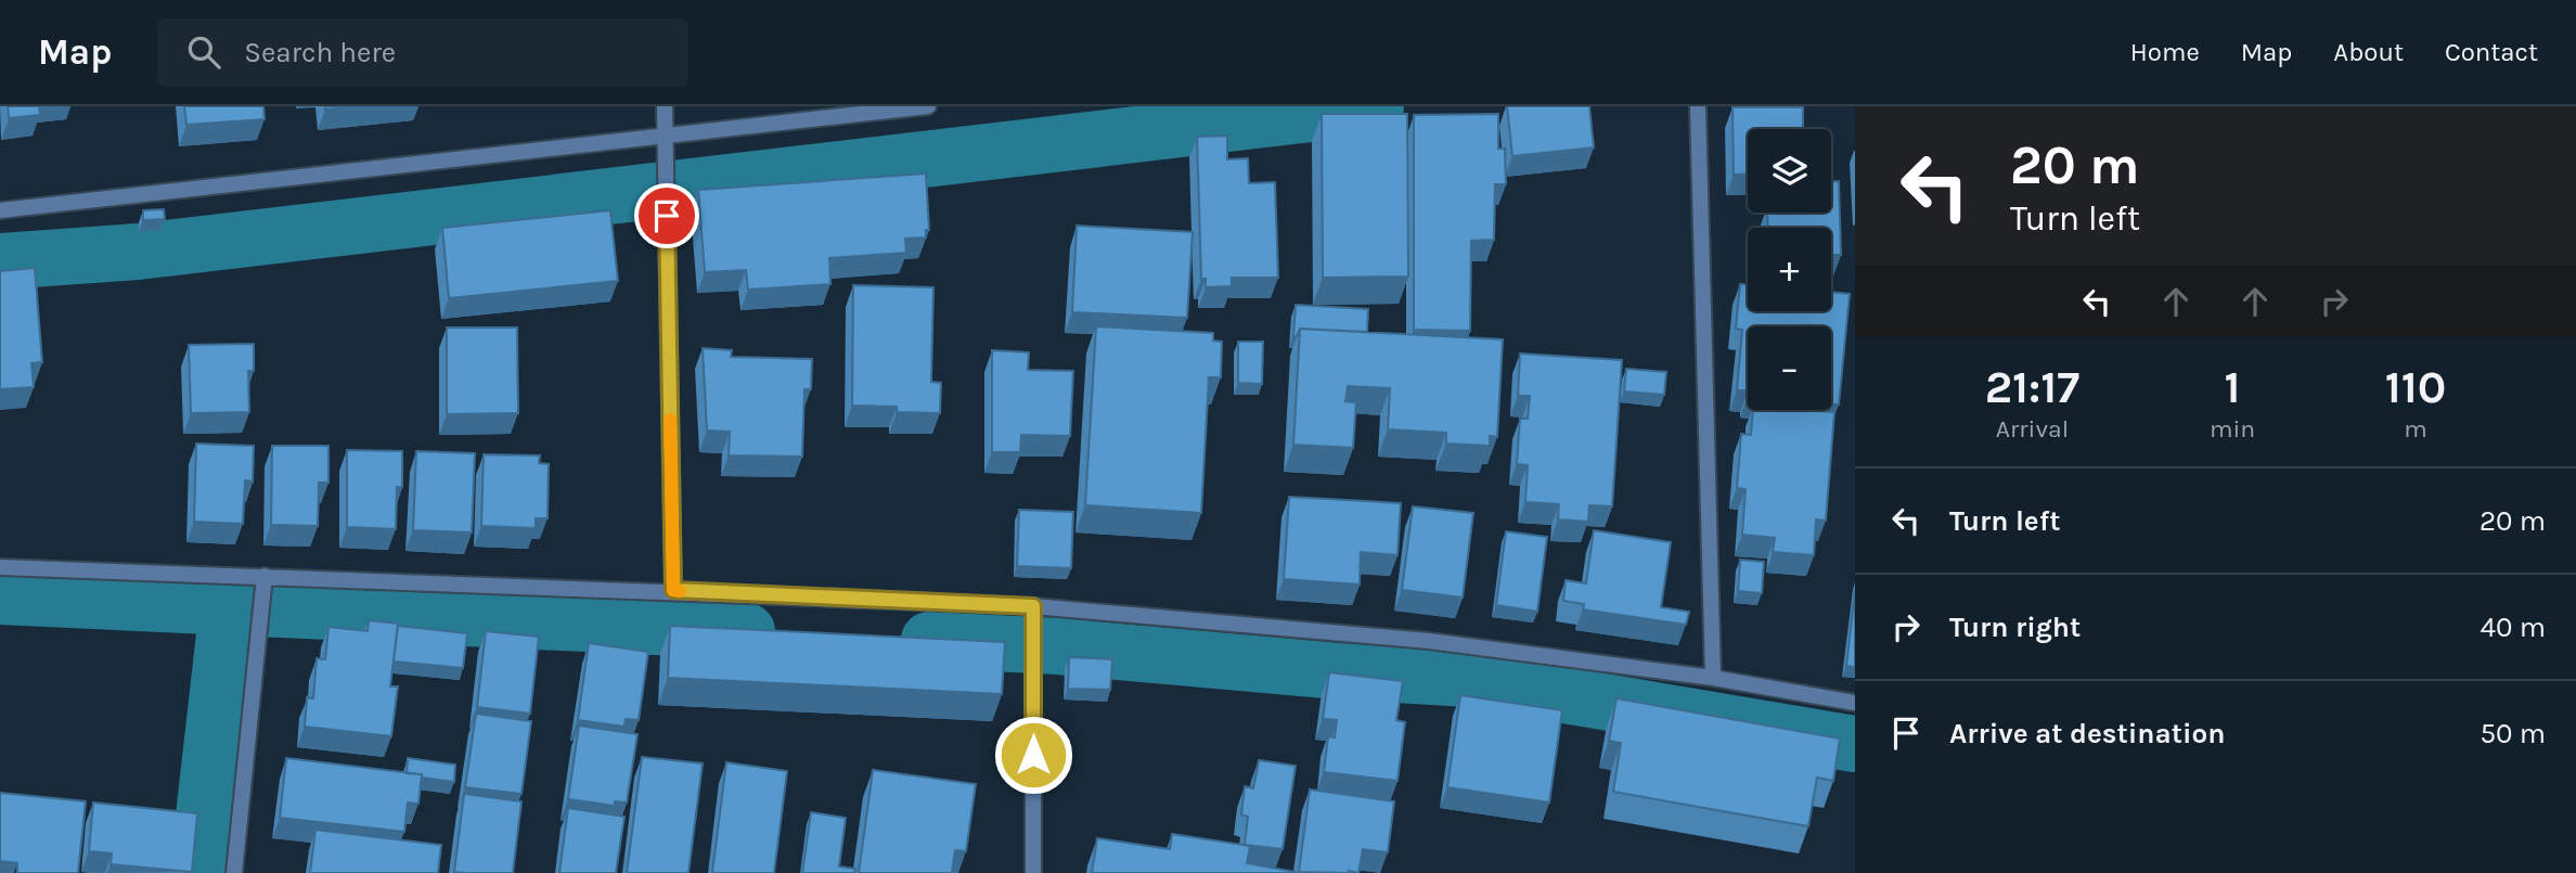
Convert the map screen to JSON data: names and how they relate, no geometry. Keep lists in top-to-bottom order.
{
  "page": {
    "header": "Map",
    "search": "Search here",
    "nav": [
      "Home",
      "Map",
      "About",
      "Contact"
    ],
    "turn": ["20 m", "Turn left"],
    "map_buttons": ["+", "−"],
    "eta": [
      "21:17",
      "Arrival",
      "1",
      "min",
      "110",
      "m"
    ],
    "list": [
      {
        "name": "Turn left",
        "value": "20 m"
      },
      {
        "name": "Turn right",
        "value": "40 m"
      },
      {
        "name": "Arrive at destination",
        "value": "50 m"
      }
    ]
  }
}
